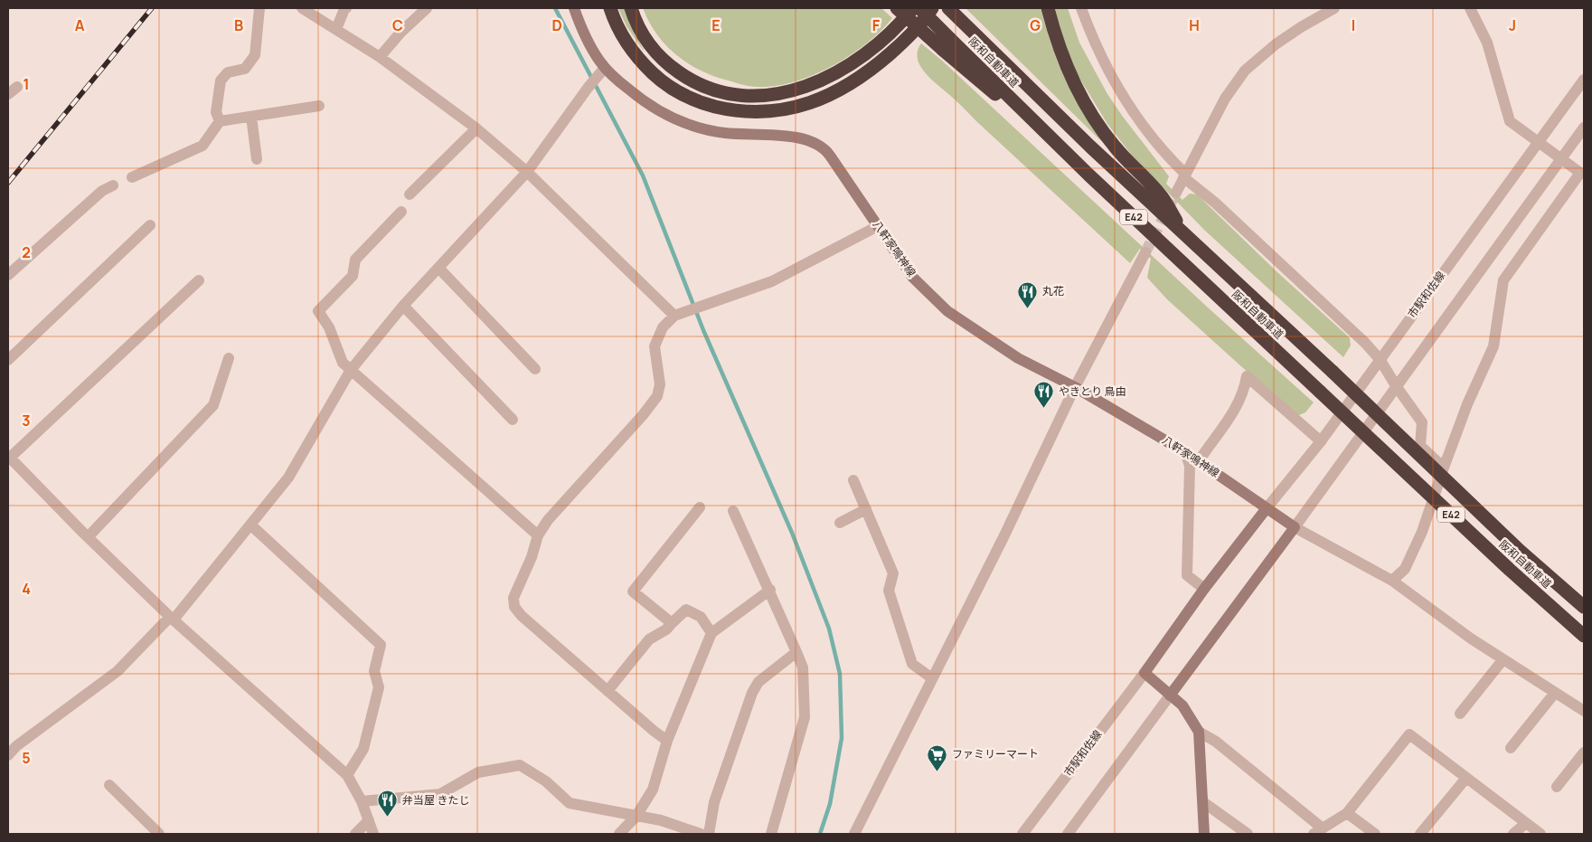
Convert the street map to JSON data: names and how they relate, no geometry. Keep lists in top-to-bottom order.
{
  "streets": {
    "highway": ["阪和自動車道", "E42"],
    "main road": ["八軒家鳴神線"],
    "street": ["市駅和佐線"]
  },
  "crossings": [
    ["八軒家鳴神線", "市駅和佐線"]
  ],
  "places": {
    "restaurant": ["丸花", "やきとり 鳥由", "弁当屋 きたじ"],
    "supermarket": ["ファミリーマート"]
  },
  "grid": {
    "columns": [
      "A",
      "B",
      "C",
      "D",
      "E",
      "F",
      "G",
      "H",
      "I",
      "J"
    ],
    "rows": [
      "1",
      "2",
      "3",
      "4",
      "5"
    ]
  }
}
